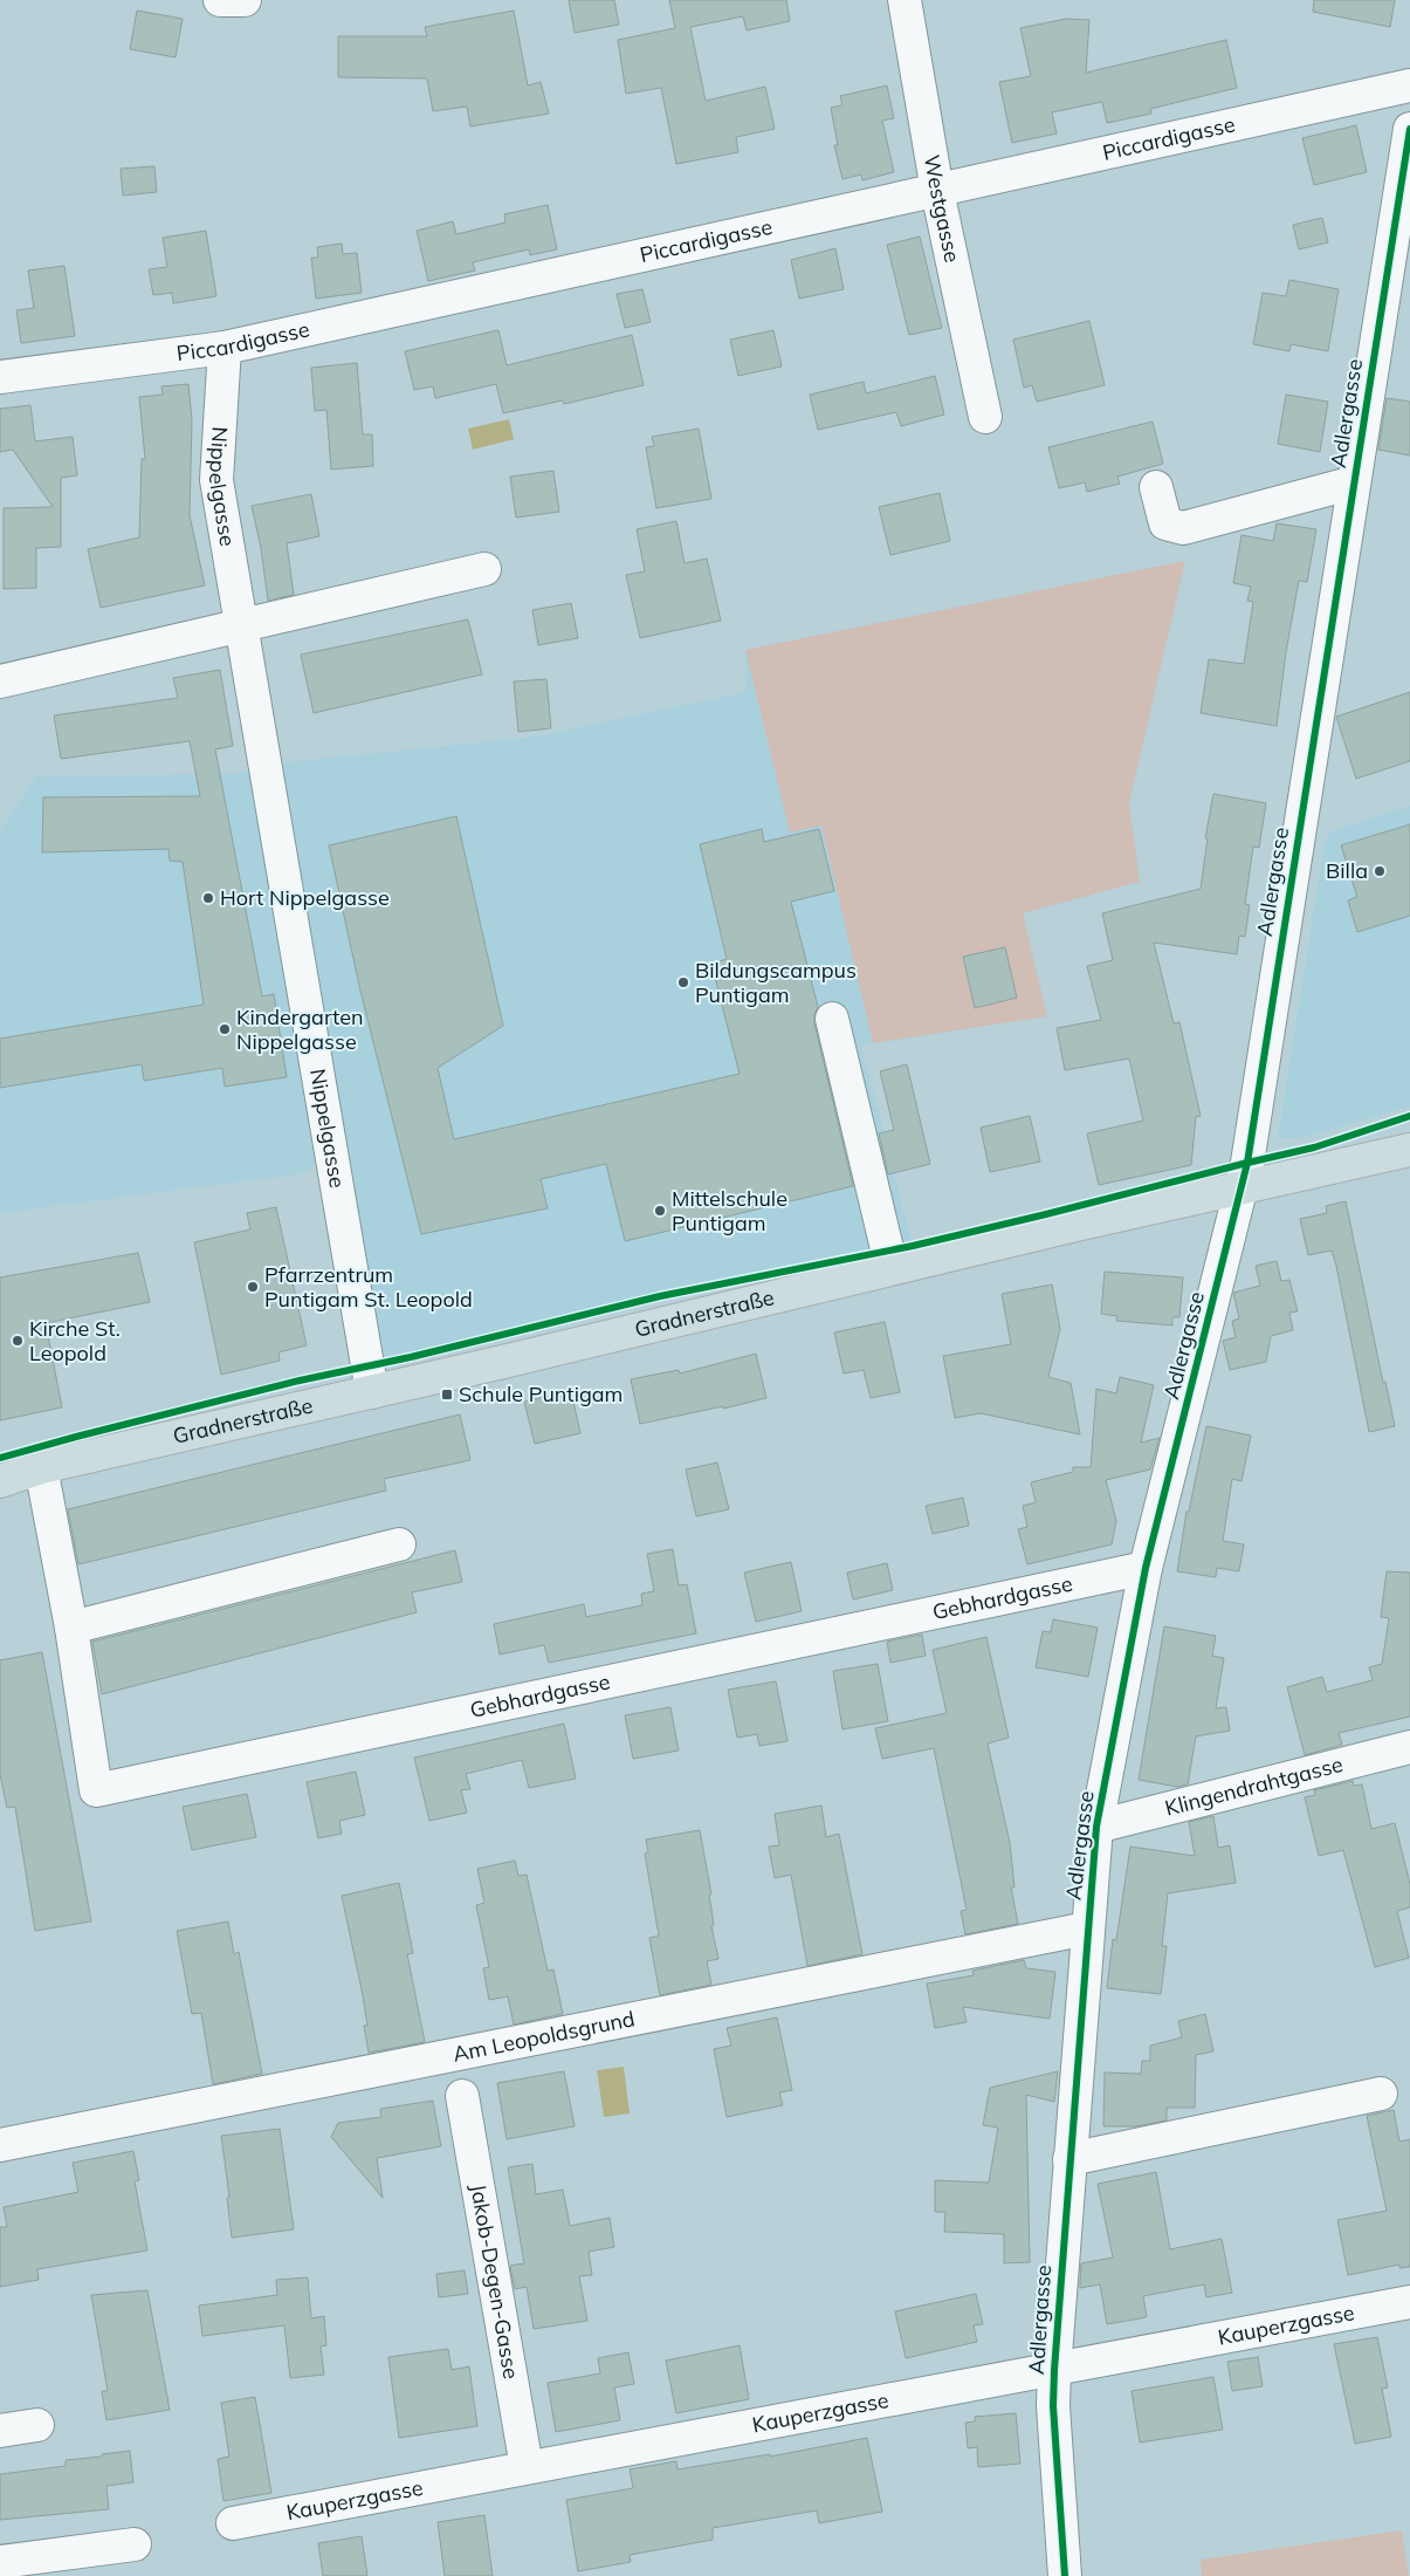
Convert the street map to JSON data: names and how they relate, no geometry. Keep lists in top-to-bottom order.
{
  "streets": {
    "main road": ["Gradnerstraße"],
    "street": [
      "Piccardigasse",
      "Westgasse",
      "Adlergasse",
      "Nippelgasse",
      "Gebhardgasse",
      "Klingendrahtgasse",
      "Am Leopoldsgrund",
      "Jakob-Degen-Gasse",
      "Kauperzgasse"
    ]
  },
  "crossings": [
    ["Piccardigasse", "Westgasse"],
    ["Piccardigasse", "Nippelgasse"],
    ["Adlergasse", "Gradnerstraße"],
    ["Adlergasse", "Gebhardgasse"],
    ["Adlergasse", "Klingendrahtgasse"],
    ["Adlergasse", "Am Leopoldsgrund"],
    ["Adlergasse", "Kauperzgasse"],
    ["Nippelgasse", "Gradnerstraße"],
    ["Gradnerstraße", "Gebhardgasse"],
    ["Jakob-Degen-Gasse", "Kauperzgasse"]
  ],
  "places": {
    "other": [
      "Billa",
      "Hort Nippelgasse",
      "Bildungscampus Puntigam",
      "Kindergarten Nippelgasse",
      "Mittelschule Puntigam",
      "Pfarrzentrum Puntigam St. Leopold",
      "Kirche St. Leopold"
    ],
    "transit": ["Schule Puntigam"]
  }
}
